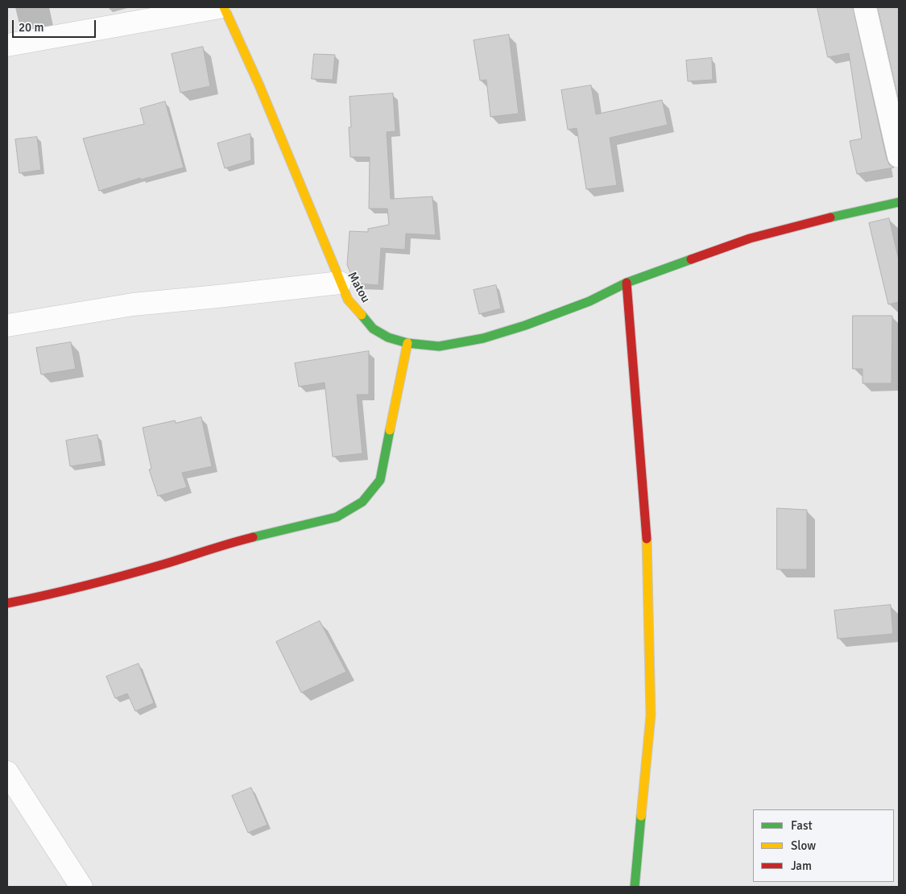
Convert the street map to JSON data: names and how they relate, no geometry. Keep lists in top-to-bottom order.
{
  "streets": {
    "street": ["Matou"]
  },
  "legend": ["Fast", "Slow", "Jam"],
  "scale_bar": "20 m"
}
